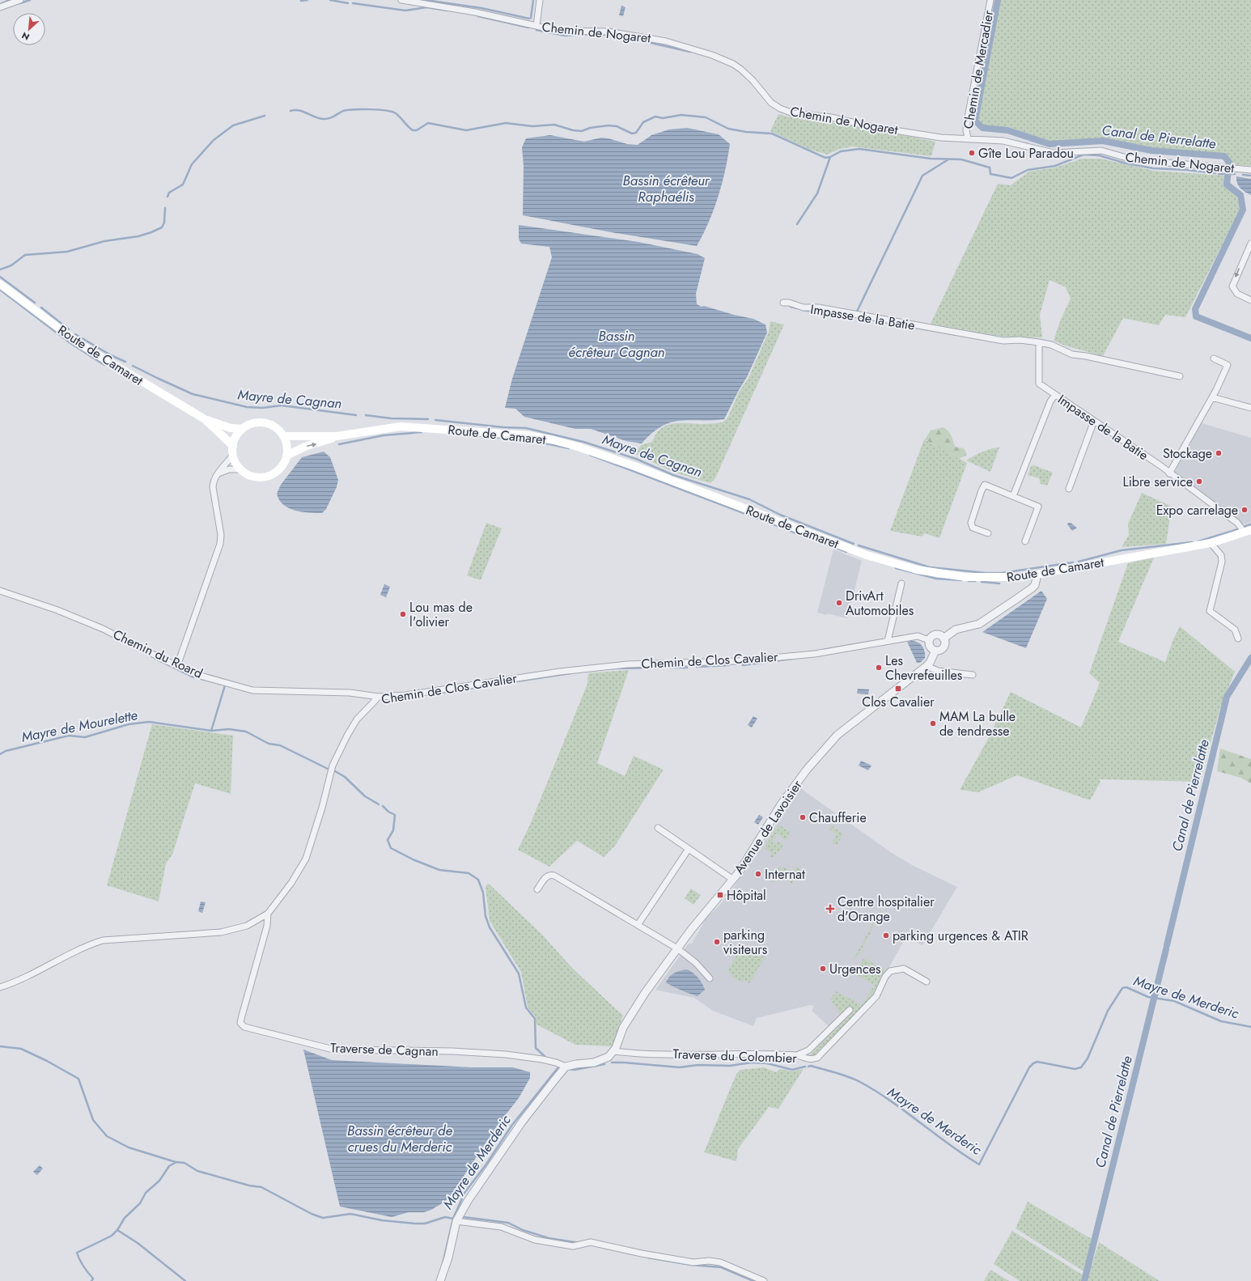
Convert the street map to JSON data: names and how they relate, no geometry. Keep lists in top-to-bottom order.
{
  "streets": {
    "main road": ["Route de Camaret"],
    "street": [
      "Chemin de Nogaret",
      "Chemin de Mercadier",
      "Impasse de la Batie",
      "Chemin du Roard",
      "Chemin de Clos Cavalier",
      "Avenue de Lavoisier",
      "Traverse de Cagnan",
      "Traverse du Colombier"
    ]
  },
  "crossings": [
    ["Chemin de Nogaret", "Chemin de Mercadier"],
    ["Impasse de la Batie", "Route de Camaret"],
    ["Route de Camaret", "Avenue de Lavoisier"],
    ["Chemin du Roard", "Chemin de Clos Cavalier"],
    ["Chemin de Clos Cavalier", "Avenue de Lavoisier"],
    ["Chemin de Clos Cavalier", "Traverse de Cagnan"],
    ["Avenue de Lavoisier", "Traverse du Colombier"]
  ],
  "water": [
    "Canal de Pierrelatte",
    "Bassin écrêteur Raphaélis",
    "Bassin écrêteur Cagnan",
    "Mayre de Cagnan",
    "Mayre de Mourelette",
    "Mayre de Merderic",
    "Bassin écrêteur de crues du Merderic"
  ],
  "places": {
    "other": [
      "Gîte Lou Paradou",
      "Stockage",
      "Libre service",
      "Expo carrelage",
      "DrivArt Automobiles",
      "Lou mas de l'olivier",
      "Les Chevrefeuilles",
      "MAM La bulle de tendresse",
      "Chaufferie",
      "Internat",
      "parking urgences & ATIR",
      "parking visiteurs",
      "Urgences"
    ],
    "transit": ["Clos Cavalier", "Hôpital"],
    "health": ["Centre hospitalier d'Orange"]
  },
  "north": "bottom left"
}
